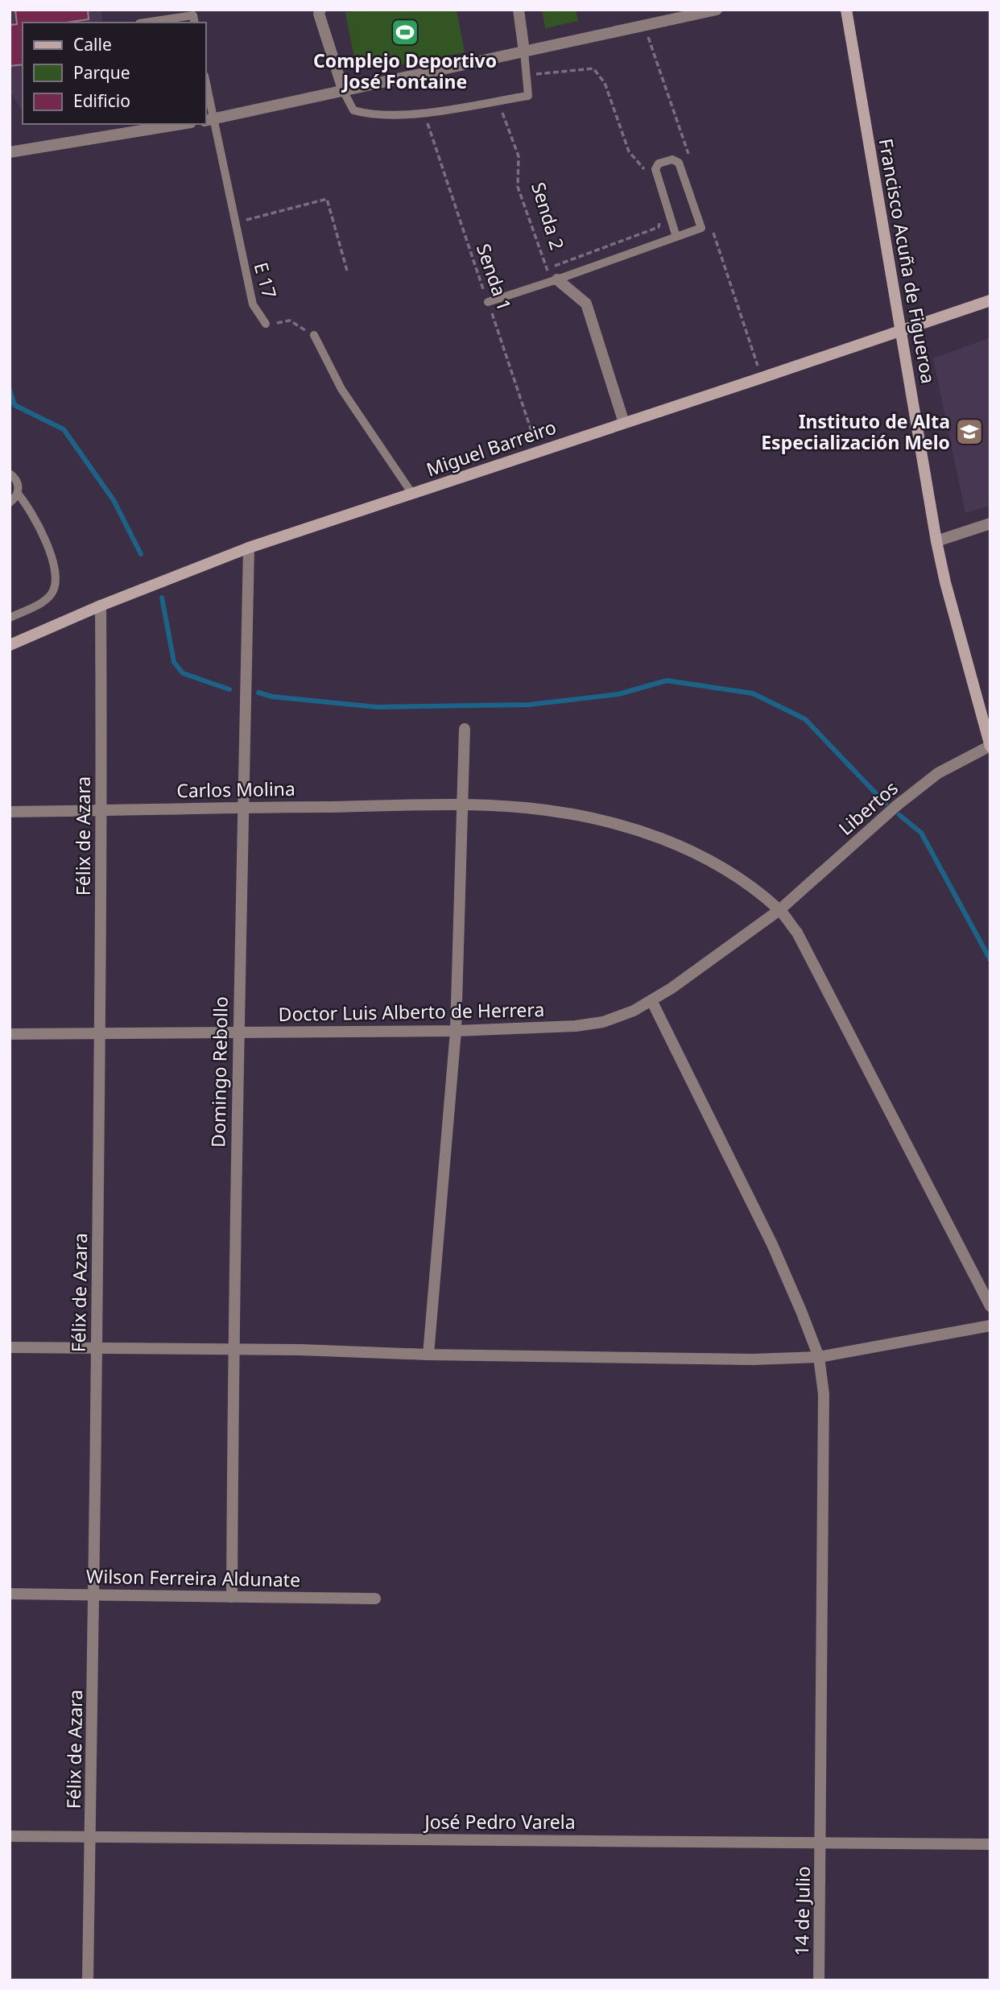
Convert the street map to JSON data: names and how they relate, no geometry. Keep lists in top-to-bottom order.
{
  "streets": {
    "street": [
      "Francisco Acuña de Figueroa",
      "Miguel Barreiro",
      "Carlos Molina",
      "Libertos",
      "Félix de Azara",
      "Doctor Luis Alberto de Herrera",
      "Domingo Rebollo",
      "Wilson Ferreira Aldunate",
      "José Pedro Varela",
      "14 de Julio"
    ],
    "lane": ["E 17"],
    "path": ["Senda 2", "Senda 1"]
  },
  "crossings": [
    ["Francisco Acuña de Figueroa", "Miguel Barreiro"],
    ["Francisco Acuña de Figueroa", "Libertos"],
    ["Senda 1", "Miguel Barreiro"],
    ["Miguel Barreiro", "Félix de Azara"],
    ["Miguel Barreiro", "Domingo Rebollo"],
    ["Carlos Molina", "Libertos"],
    ["Carlos Molina", "Félix de Azara"],
    ["Carlos Molina", "Doctor Luis Alberto de Herrera"],
    ["Carlos Molina", "Domingo Rebollo"],
    ["Libertos", "Doctor Luis Alberto de Herrera"],
    ["Félix de Azara", "Doctor Luis Alberto de Herrera"],
    ["Félix de Azara", "Wilson Ferreira Aldunate"],
    ["Félix de Azara", "José Pedro Varela"],
    ["Doctor Luis Alberto de Herrera", "Domingo Rebollo"],
    ["Doctor Luis Alberto de Herrera", "14 de Julio"],
    ["Domingo Rebollo", "Wilson Ferreira Aldunate"],
    ["José Pedro Varela", "14 de Julio"]
  ],
  "places": {
    "sports": ["Complejo Deportivo José Fontaine"],
    "school or university": ["Instituto de Alta Especialización Melo"]
  },
  "legend": ["Calle", "Parque", "Edificio"]
}
